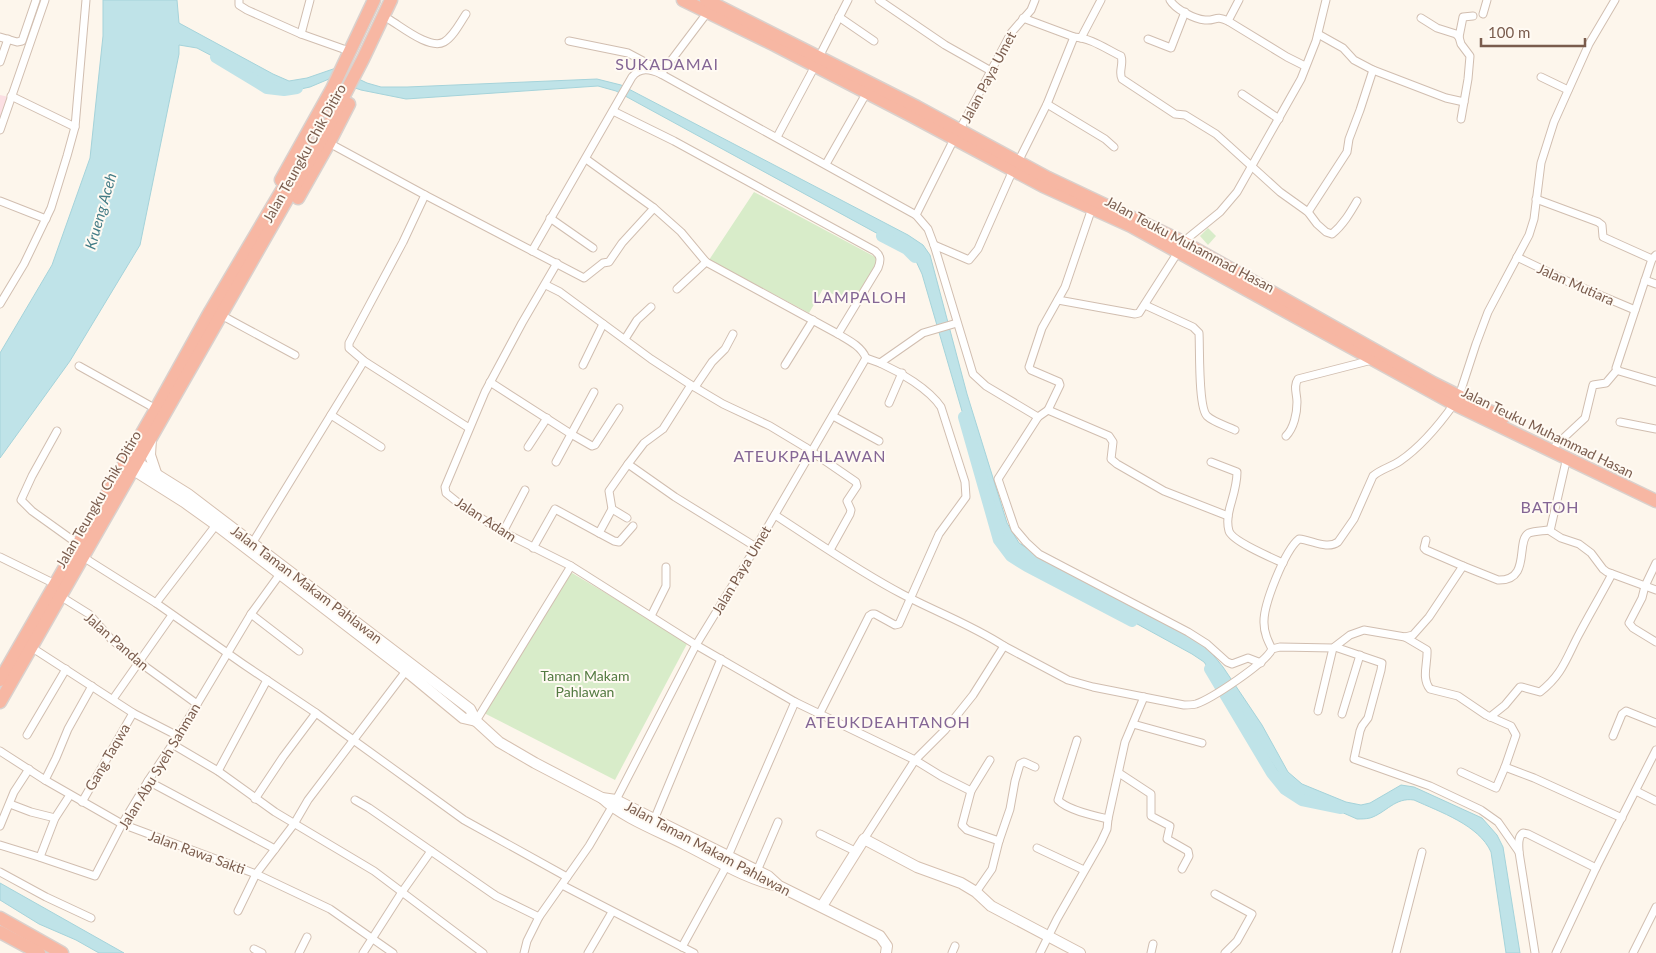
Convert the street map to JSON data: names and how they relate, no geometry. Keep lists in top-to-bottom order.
{
  "streets": {
    "highway": ["Jalan Teungku Chik Ditiro", "Jalan Teuku Muhammad Hasan"],
    "street": [
      "Jalan Paya Umet",
      "Jalan Mutiara",
      "Jalan Adam",
      "Jalan Taman Makam Pahlawan",
      "Jalan Pandan",
      "Gang Taqwa",
      "Jalan Abu Syeh Sahman",
      "Jalan Rawa Sakti"
    ]
  },
  "crossings": [
    ["Jalan Paya Umet", "Jalan Teuku Muhammad Hasan"],
    ["Jalan Paya Umet", "Jalan Adam"],
    ["Jalan Paya Umet", "Jalan Taman Makam Pahlawan"],
    ["Jalan Teungku Chik Ditiro", "Jalan Taman Makam Pahlawan"],
    ["Jalan Teungku Chik Ditiro", "Jalan Pandan"],
    ["Jalan Pandan", "Jalan Abu Syeh Sahman"],
    ["Gang Taqwa", "Jalan Rawa Sakti"],
    ["Jalan Abu Syeh Sahman", "Jalan Rawa Sakti"]
  ],
  "districts": [
    "SUKADAMAI",
    "LAMPALOH",
    "ATEUKPAHLAWAN",
    "BATOH",
    "ATEUKDEAHTANOH"
  ],
  "water": ["Krueng Aceh"],
  "parks": ["Taman Makam Pahlawan"],
  "scale_bar": "100 m"
}
